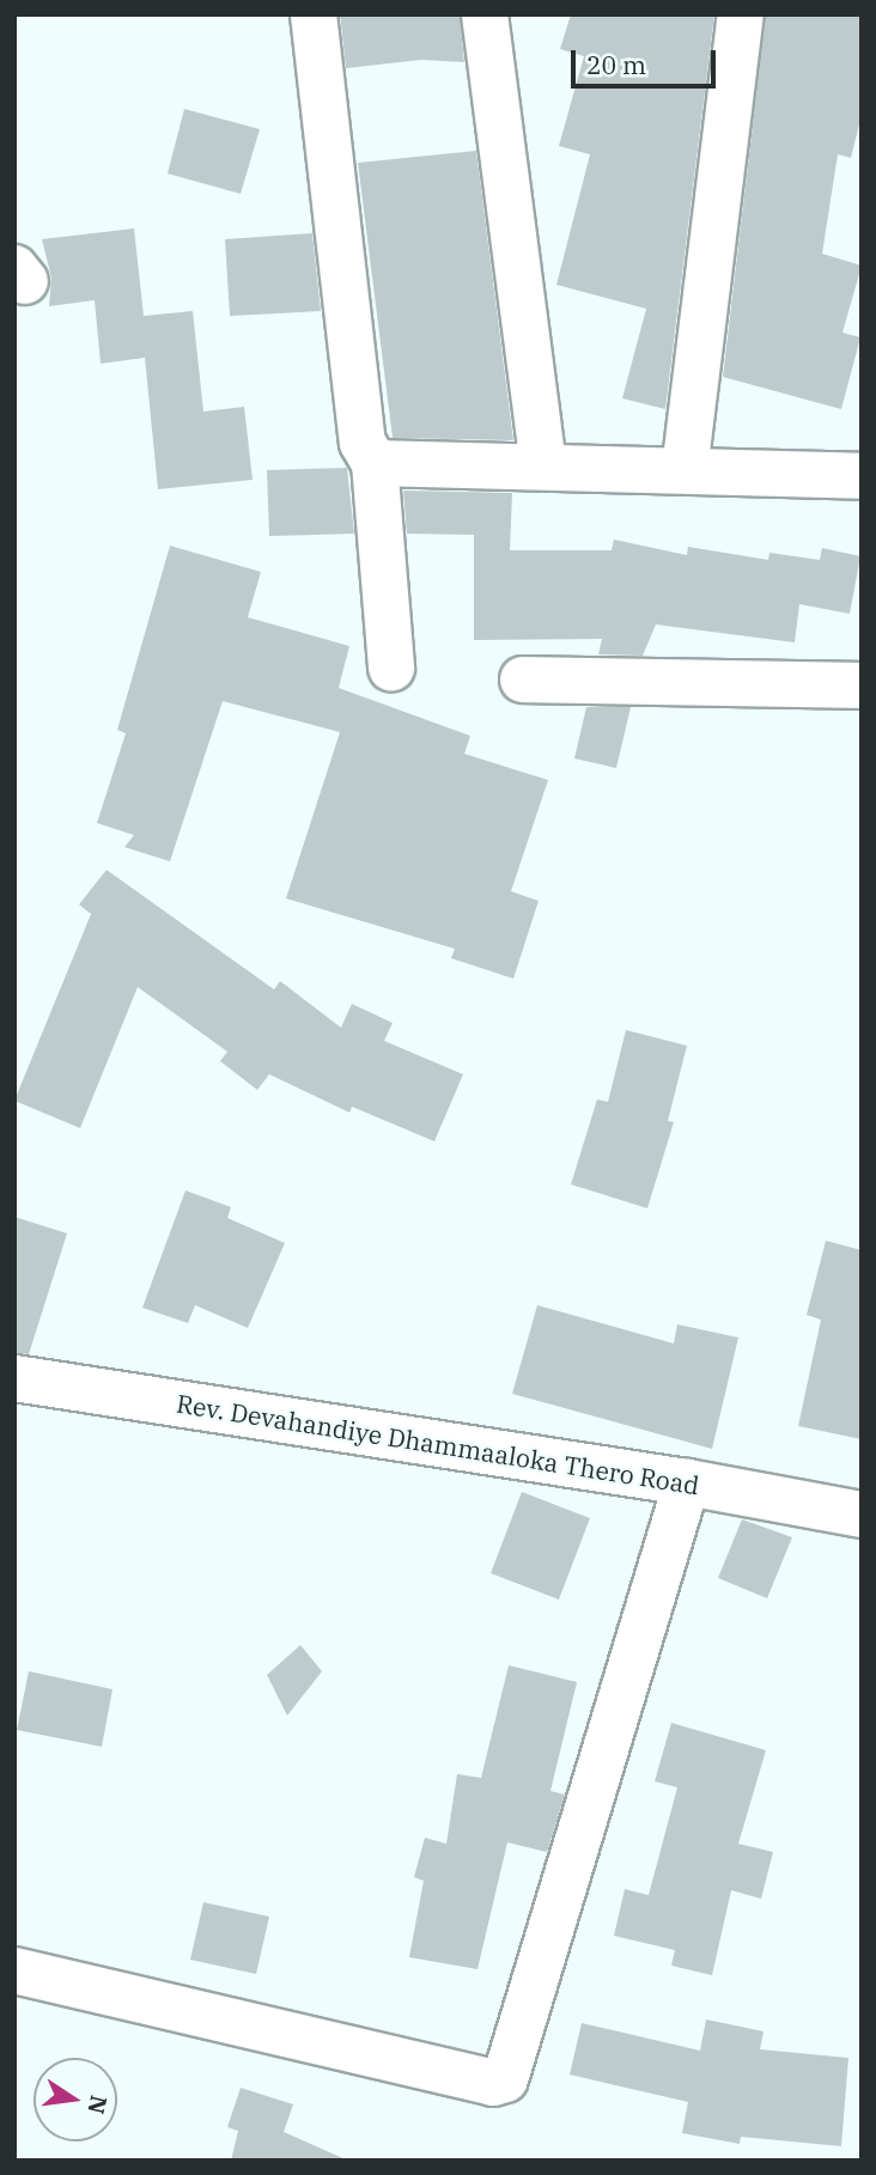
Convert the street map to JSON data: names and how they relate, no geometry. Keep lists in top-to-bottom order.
{
  "streets": {
    "street": ["Rev. Devahandiye Dhammaaloka Thero Road"]
  },
  "scale_bar": "20 m",
  "north": "right"
}
